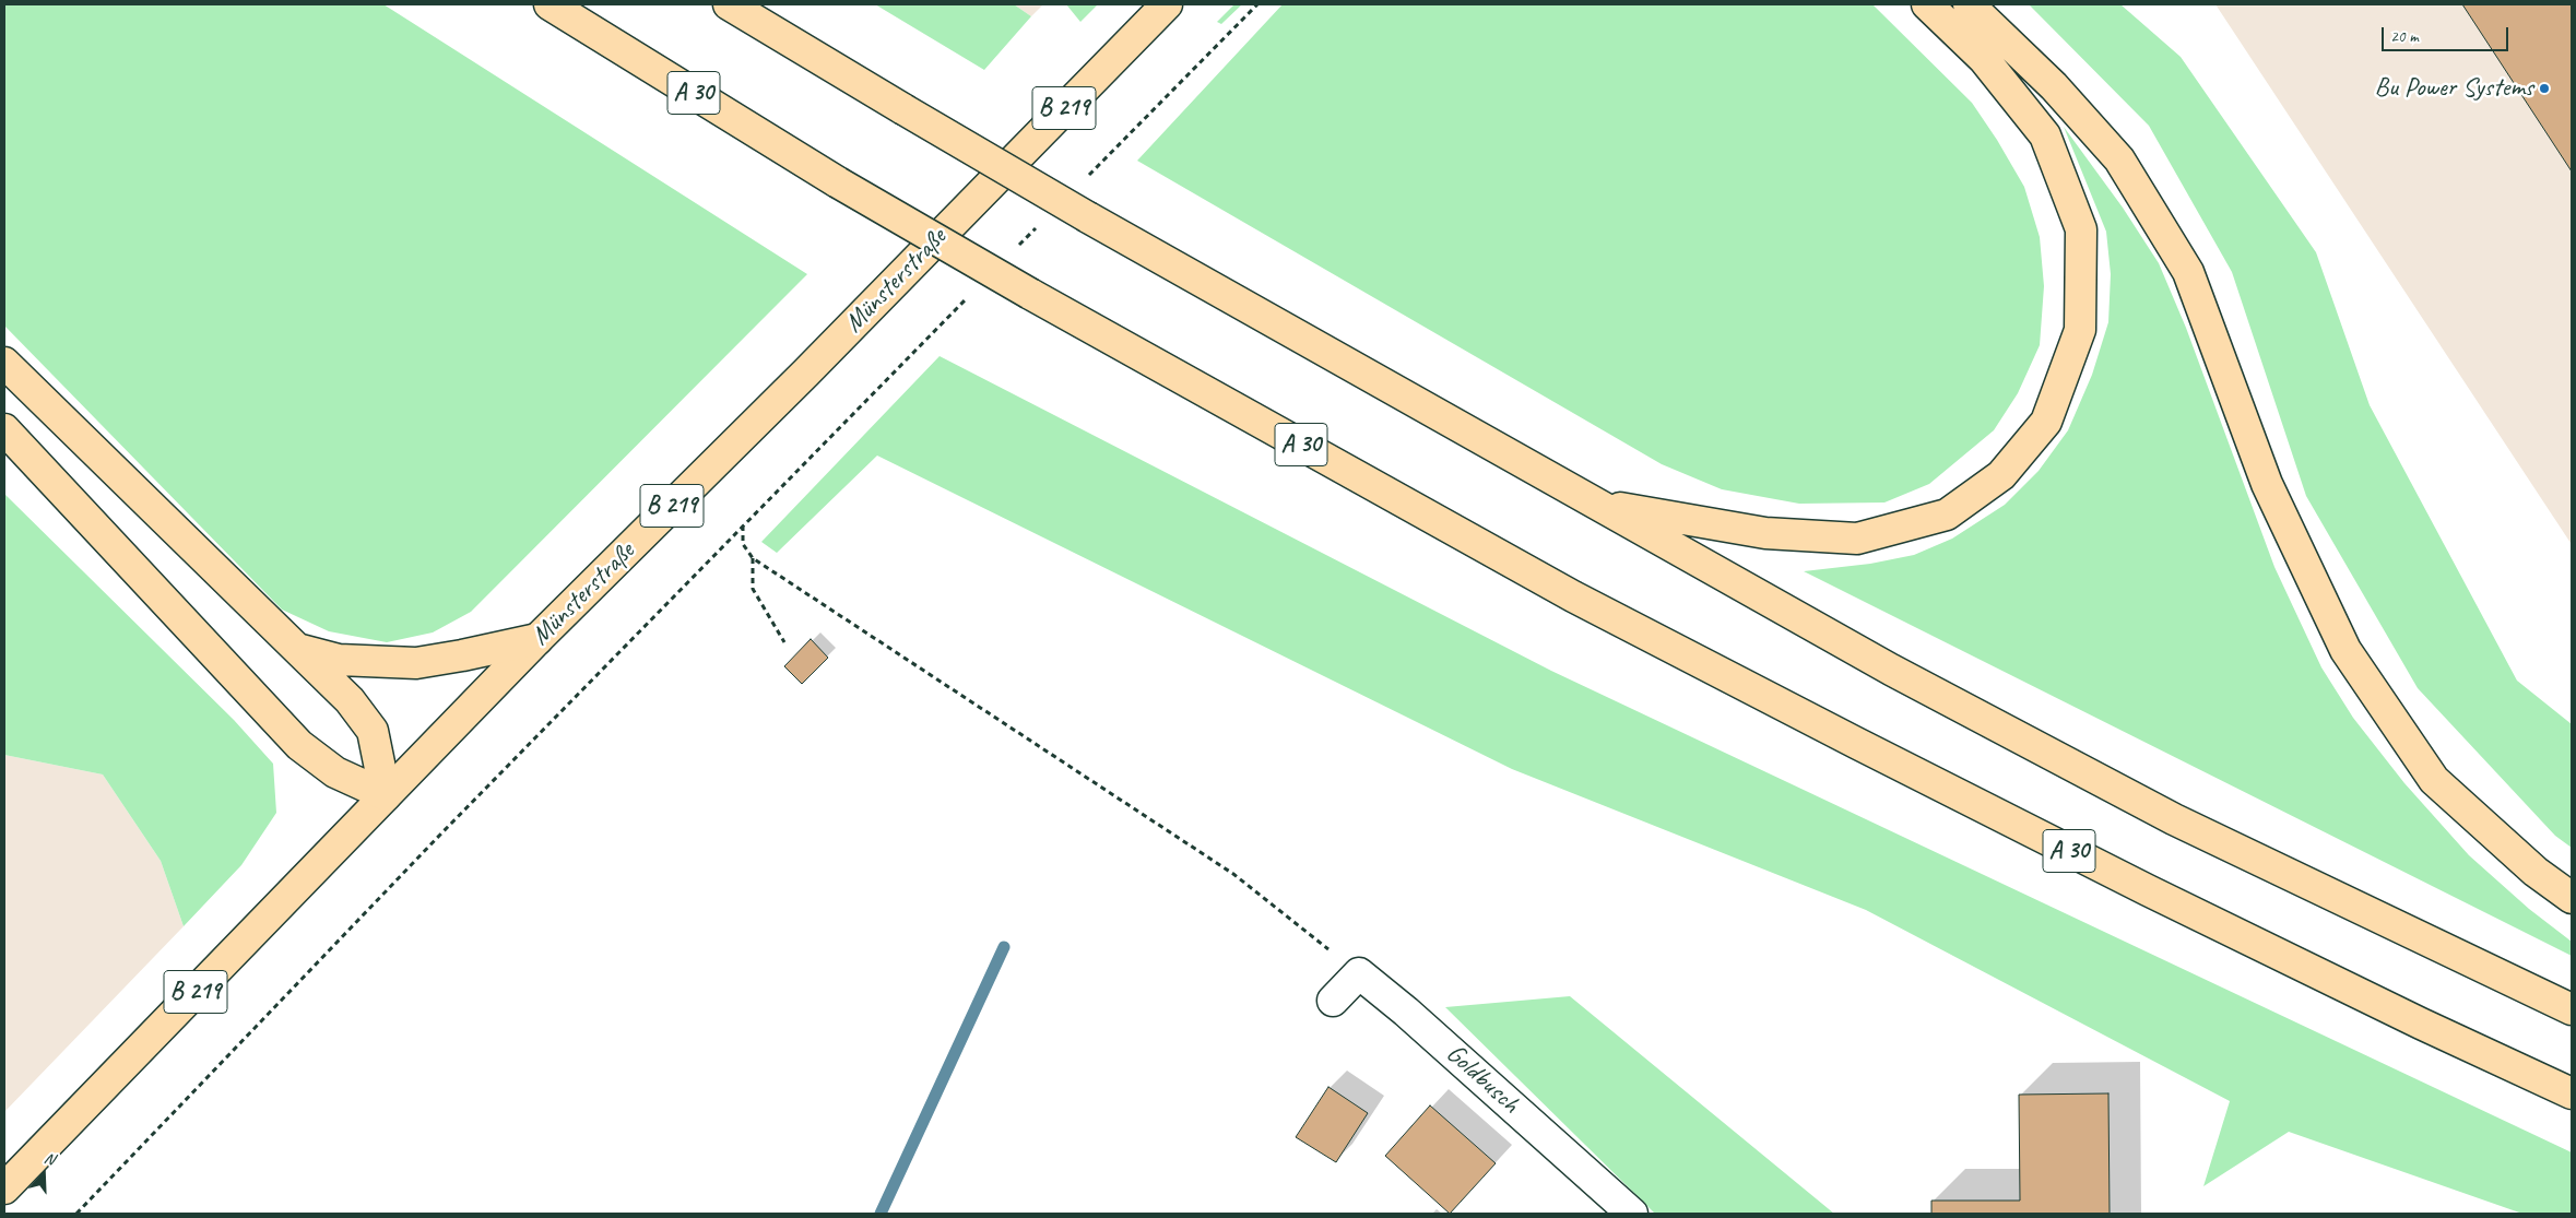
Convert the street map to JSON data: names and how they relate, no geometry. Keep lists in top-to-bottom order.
{
  "streets": {
    "main road": ["A 30", "B 219", "Münsterstraße"],
    "street": ["Goldbusch"]
  },
  "places": ["Bu Power Systems"],
  "scale_bar": "20 m",
  "north": "top"
}
